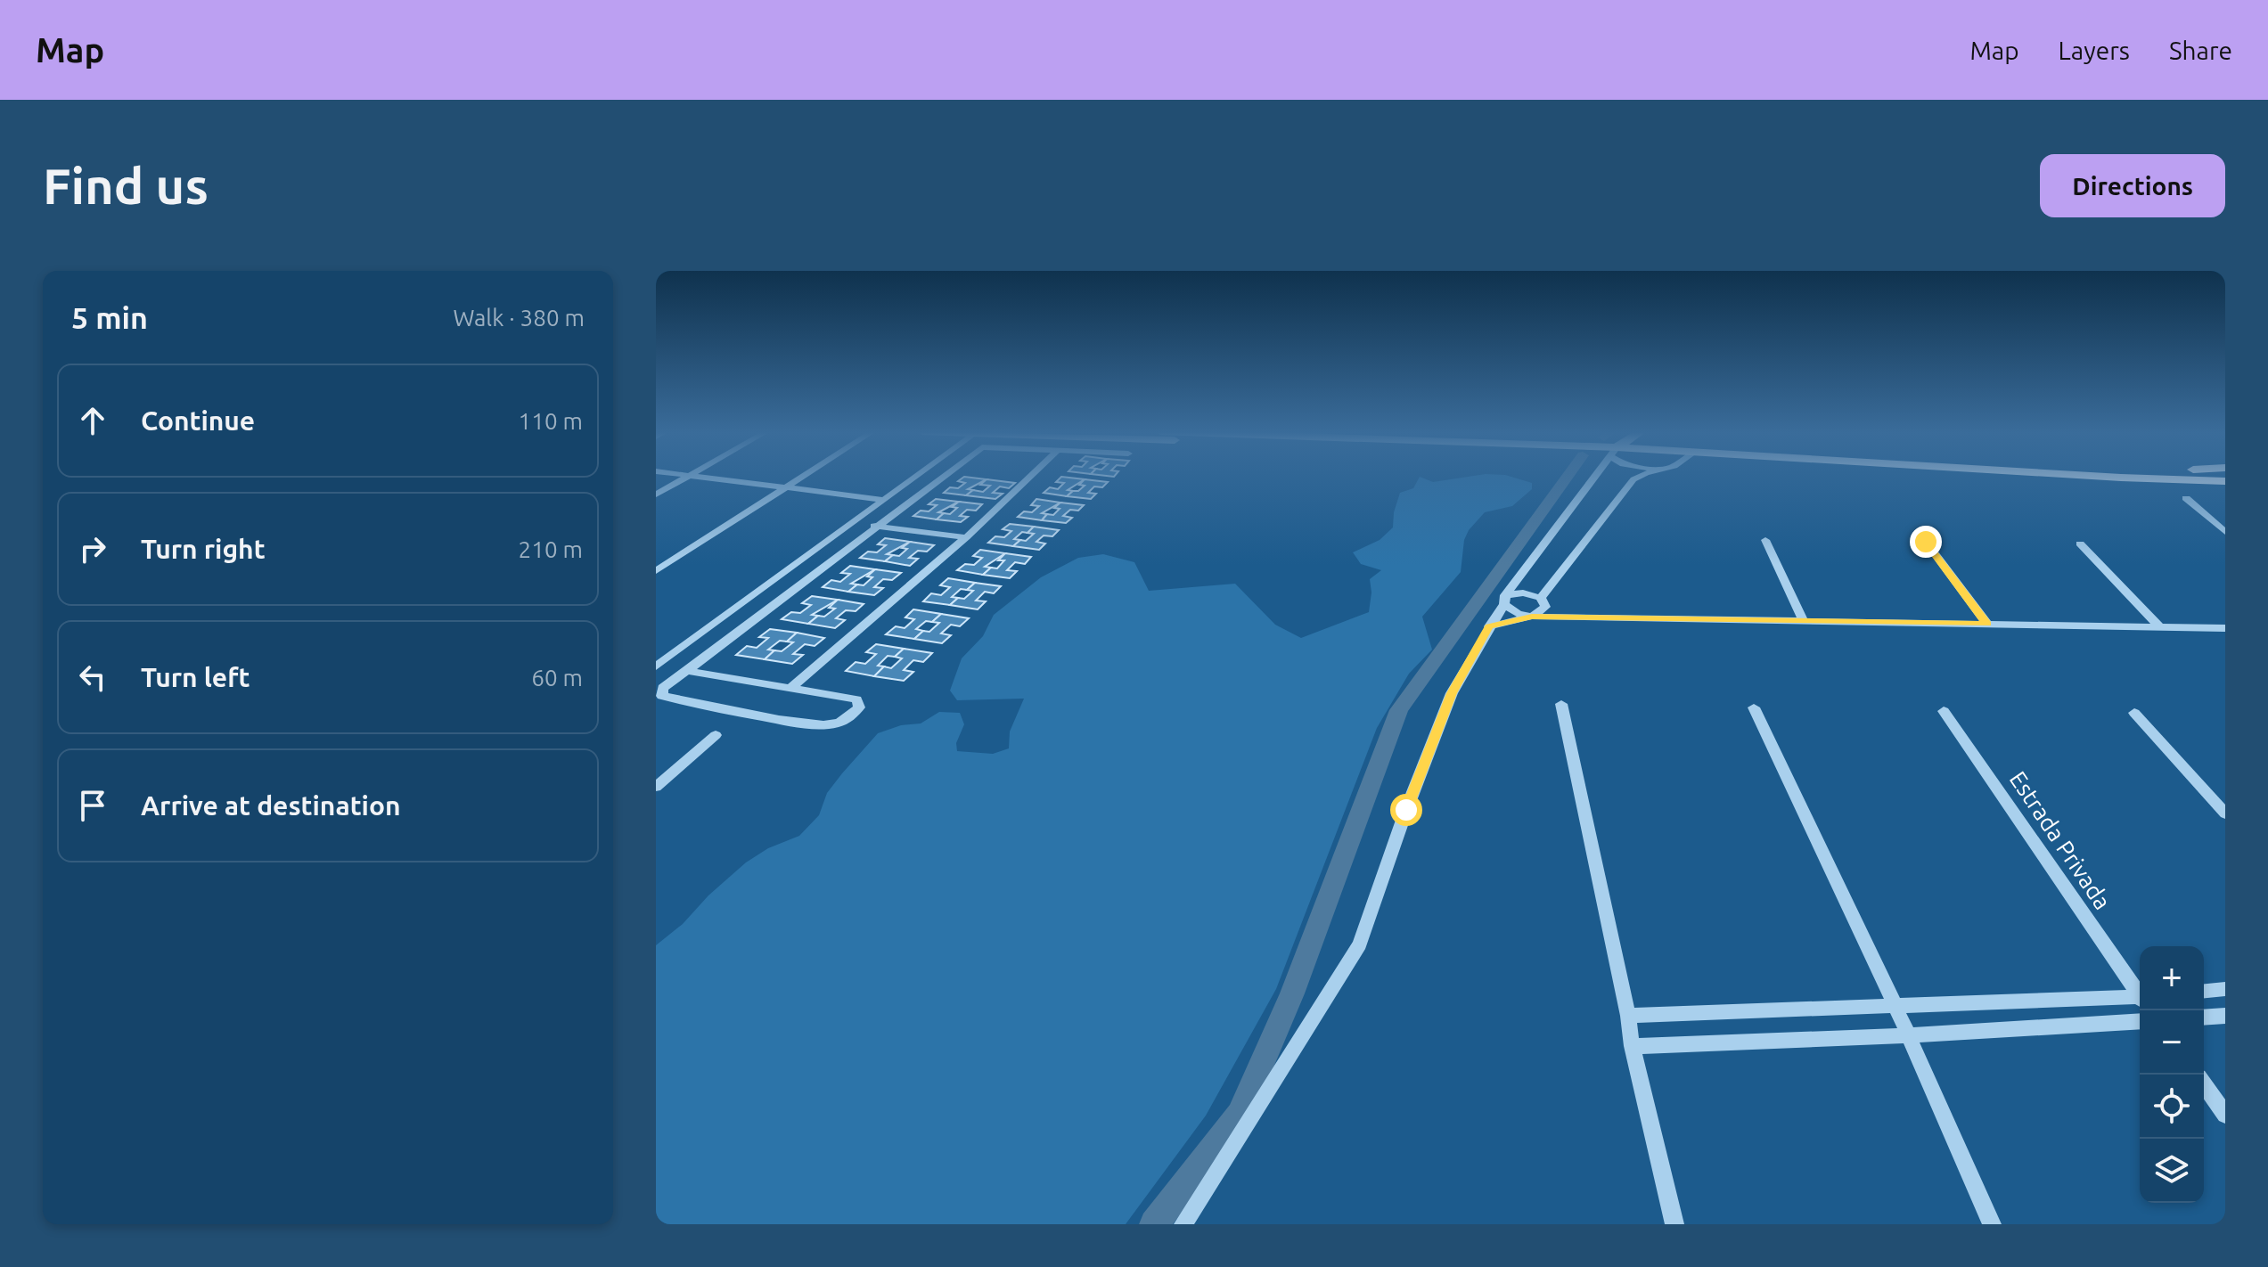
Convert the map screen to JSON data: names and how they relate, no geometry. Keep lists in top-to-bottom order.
{
  "streets": {
    "street": ["Estrada Privada"]
  },
  "page": {
    "header": "Map",
    "nav": ["Map", "Layers", "Share"],
    "buttons": "Directions",
    "title": "Find us",
    "heading": ["5 min", "Walk · 380 m"],
    "list": [
      ["Continue", "110 m"],
      ["Turn right", "210 m"],
      ["Turn left", "60 m"],
      "Arrive at destination"
    ],
    "map_buttons": ["+", "−"]
  }
}
